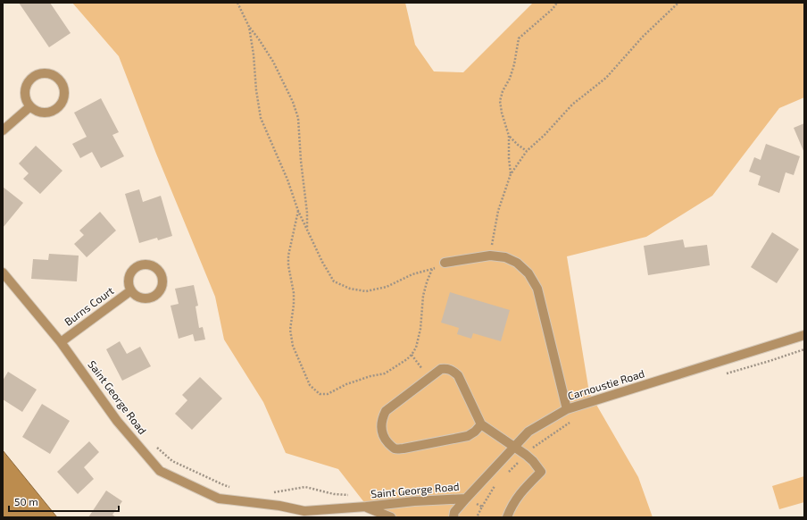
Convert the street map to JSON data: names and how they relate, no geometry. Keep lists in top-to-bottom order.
{
  "streets": {
    "street": ["Burns Court", "Carnoustie Road", "Saint George Road"]
  },
  "crossings": [
    ["Burns Court", "Saint George Road"],
    ["Carnoustie Road", "Saint George Road"]
  ],
  "scale_bar": "50 m"
}
